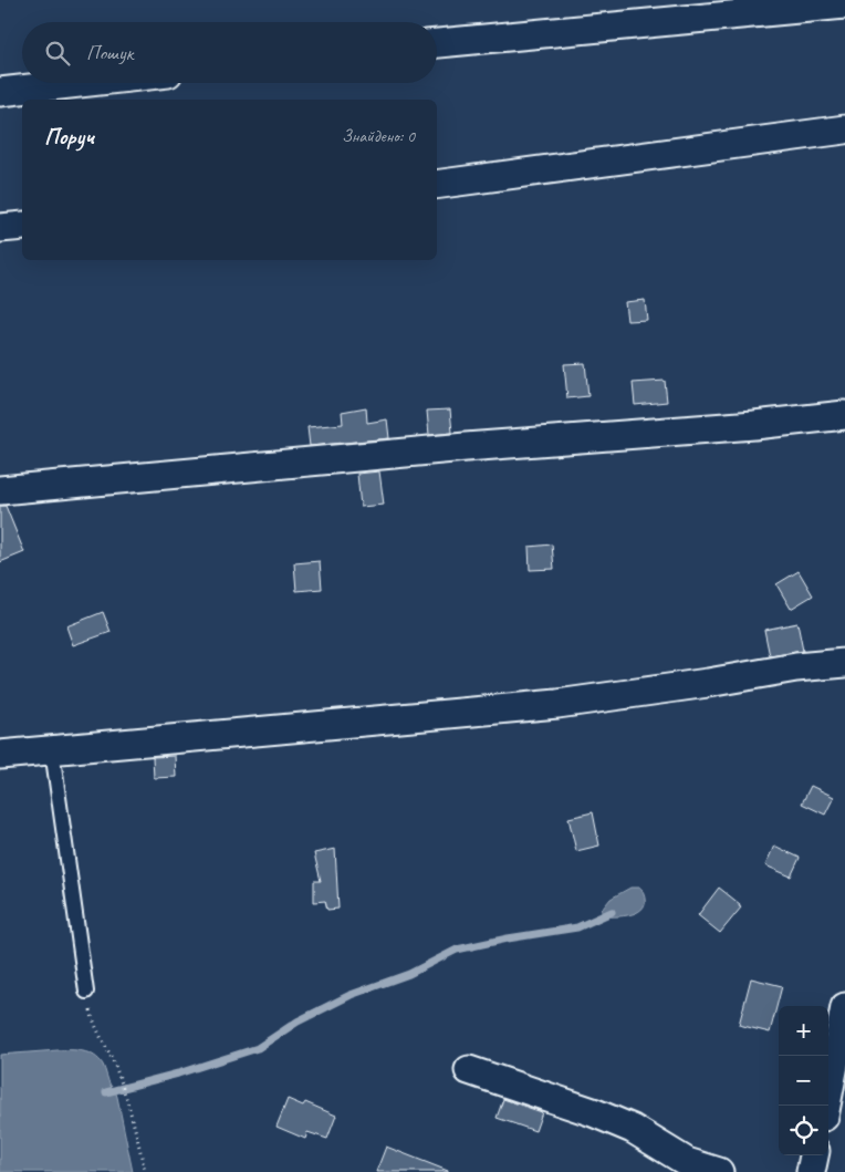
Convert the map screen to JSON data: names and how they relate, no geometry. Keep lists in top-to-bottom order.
{
  "page": {
    "search": "Пошук",
    "heading": ["Поруч", "Знайдено: 0"],
    "map_buttons": ["+", "−"]
  }
}
